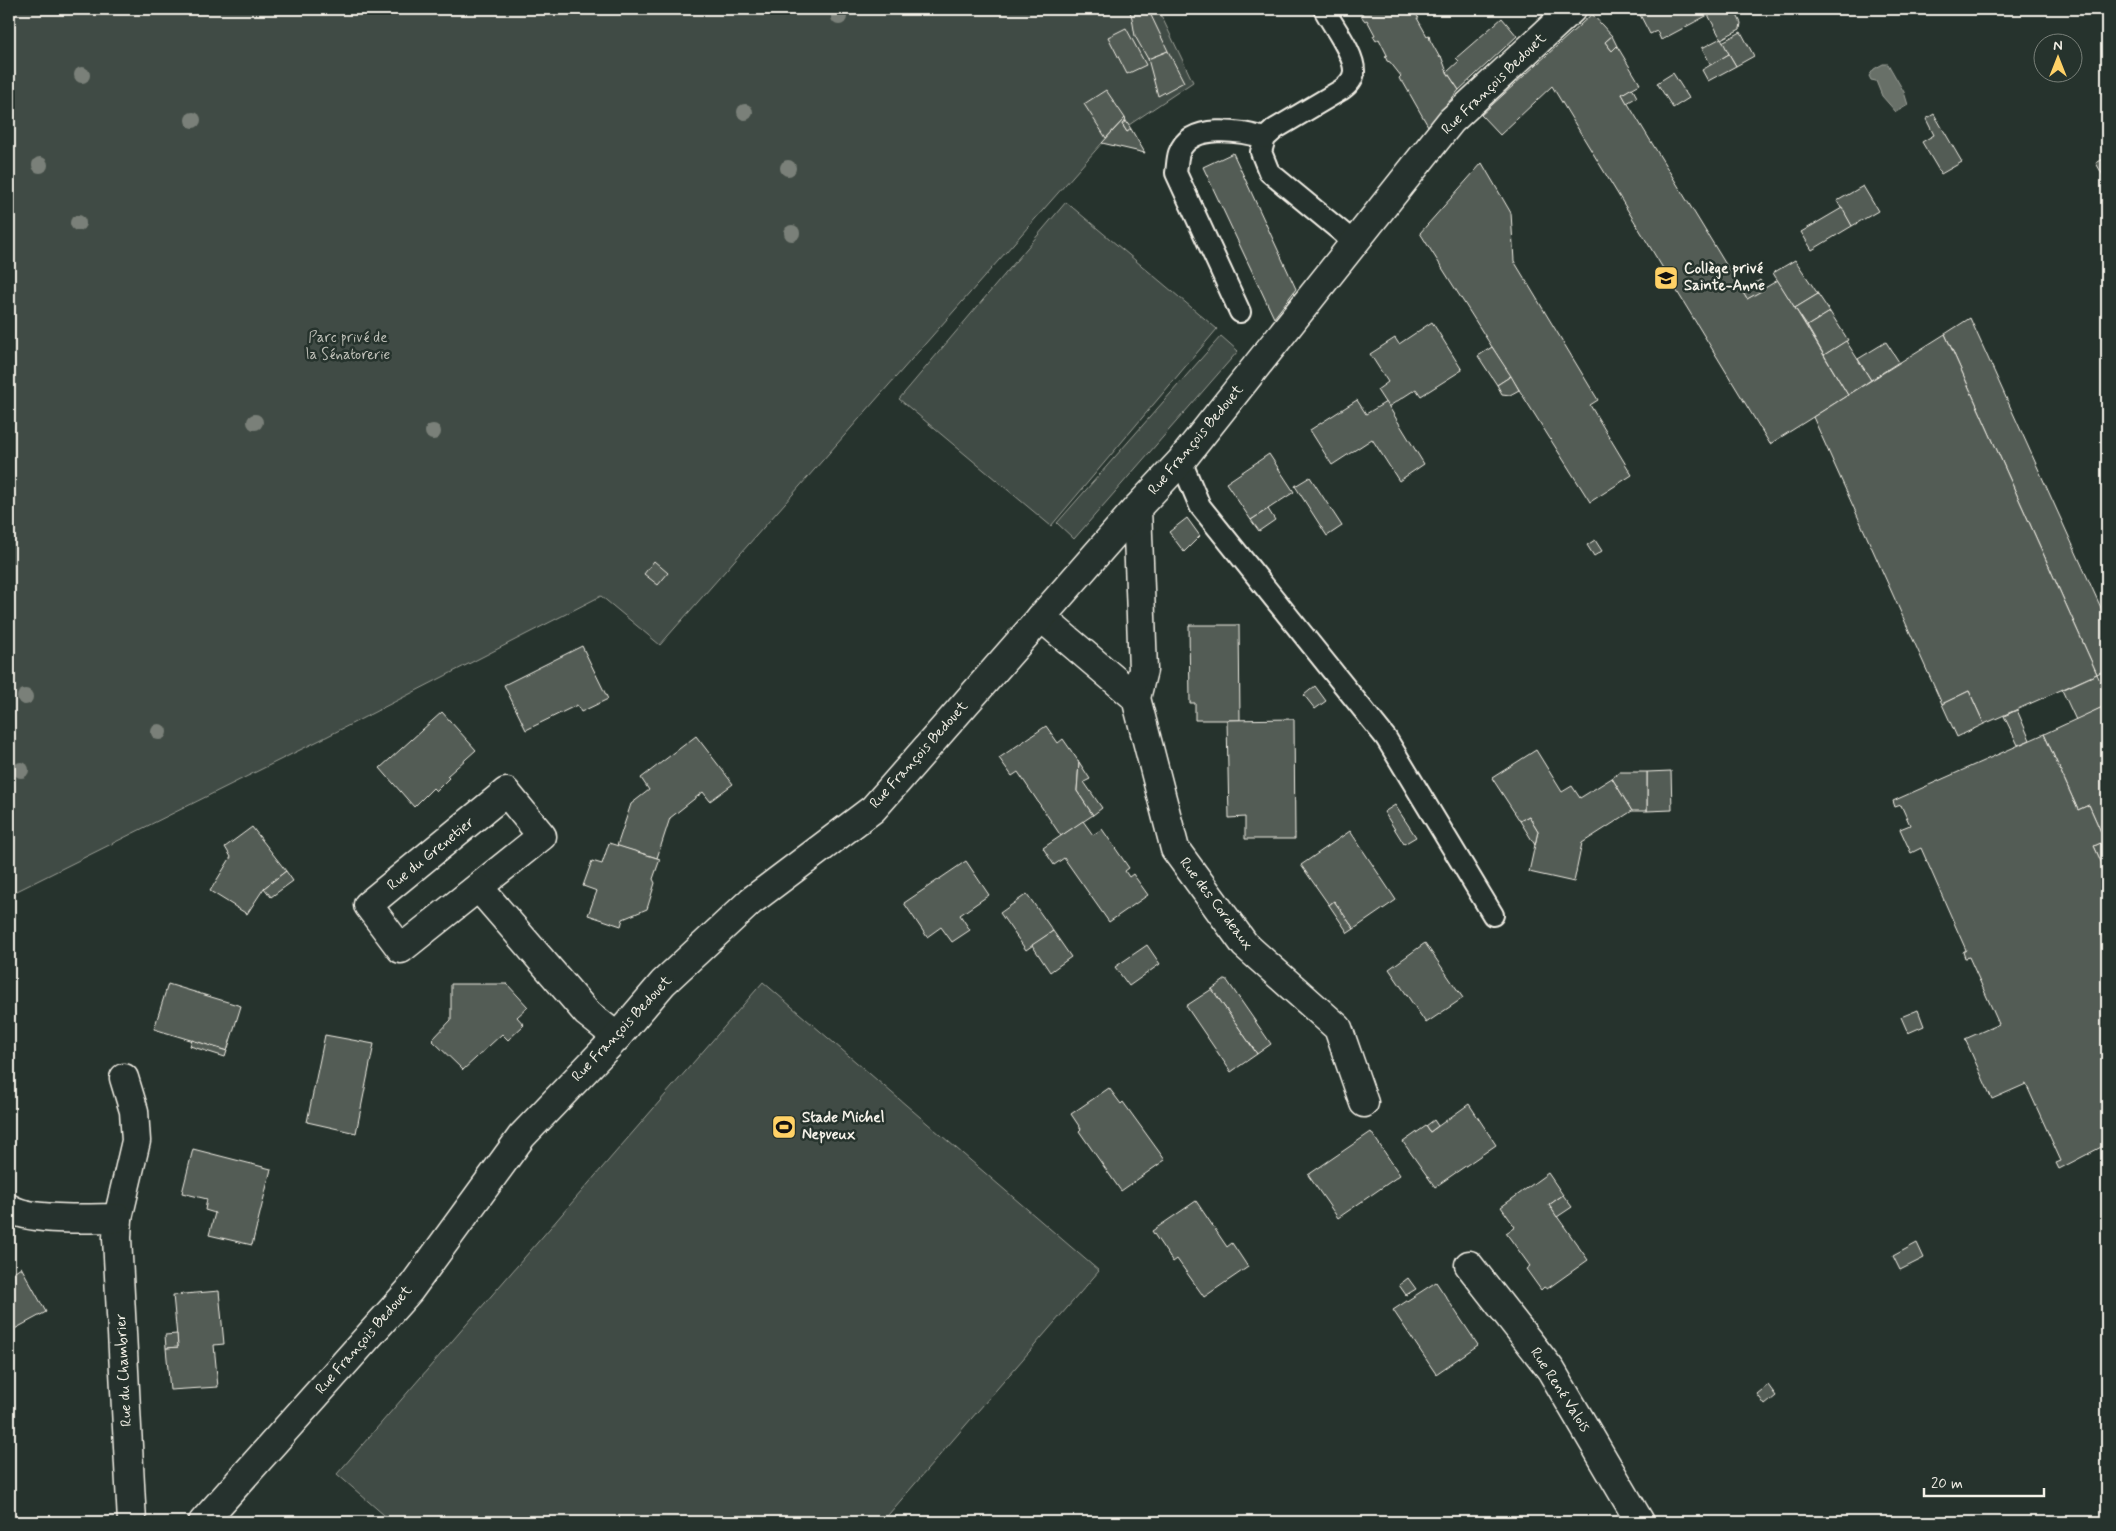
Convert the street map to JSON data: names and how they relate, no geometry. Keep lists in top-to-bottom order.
{
  "streets": {
    "street": [
      "Rue François Bedouet",
      "Rue du Grenetier",
      "Rue des Cordeaux",
      "Rue du Chambrier",
      "Rue René Valois"
    ]
  },
  "crossings": [
    ["Rue François Bedouet", "Rue des Cordeaux"]
  ],
  "parks": ["Parc privé de la Sénatorerie"],
  "places": {
    "school or university": ["Collège privé Sainte-Anne"],
    "sports": ["Stade Michel Nepveux"]
  },
  "scale_bar": "20 m",
  "north": "top"
}
